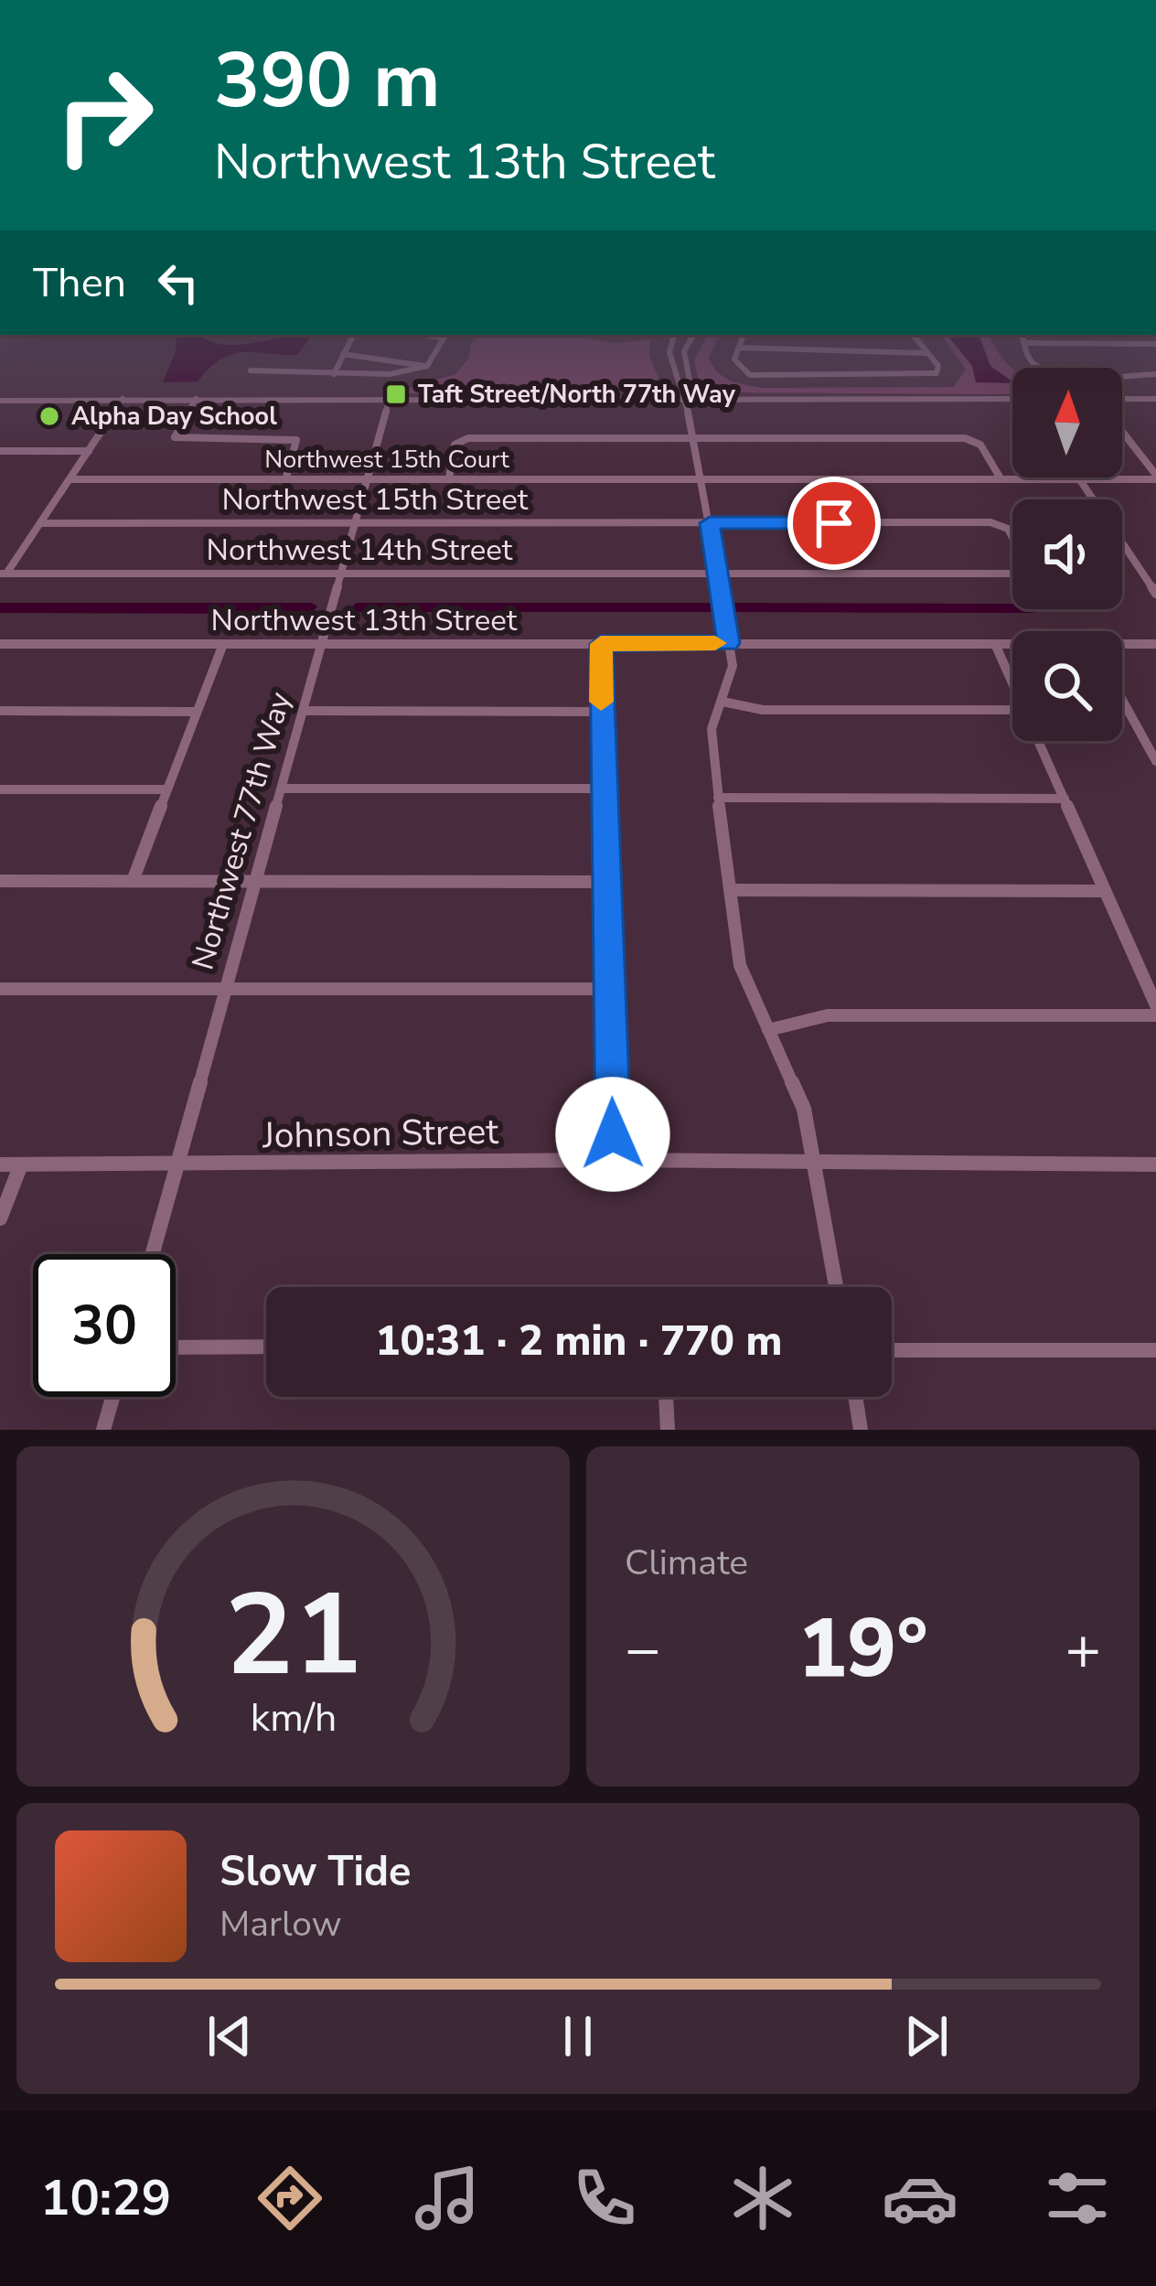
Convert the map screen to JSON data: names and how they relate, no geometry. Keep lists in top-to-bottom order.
{
  "streets": {
    "street": [
      "Northwest 15th Court",
      "Northwest 15th Street",
      "Northwest 14th Street",
      "Northwest 13th Street",
      "Northwest 77th Way",
      "Johnson Street"
    ]
  },
  "crossings": [
    ["Northwest 15th Court", "Northwest 77th Way"],
    ["Northwest 15th Street", "Northwest 77th Way"],
    ["Northwest 14th Street", "Northwest 77th Way"],
    ["Northwest 13th Street", "Northwest 77th Way"],
    ["Northwest 77th Way", "Johnson Street"]
  ],
  "places": {
    "transit": ["Taft Street/North 77th Way"],
    "other": ["Alpha Day School"]
  },
  "north": "top",
  "page": {
    "turn": ["390 m", "Northwest 13th Street"],
    "then": "Then",
    "limit": "30",
    "trip": "10:31 · 2 min · 770 m",
    "tile": "Climate",
    "heat": ["−", "19°", "+"],
    "song": ["Slow Tide", "Marlow"],
    "tabs": "10:29",
    "gauge": ["21", "km/h"]
  }
}
